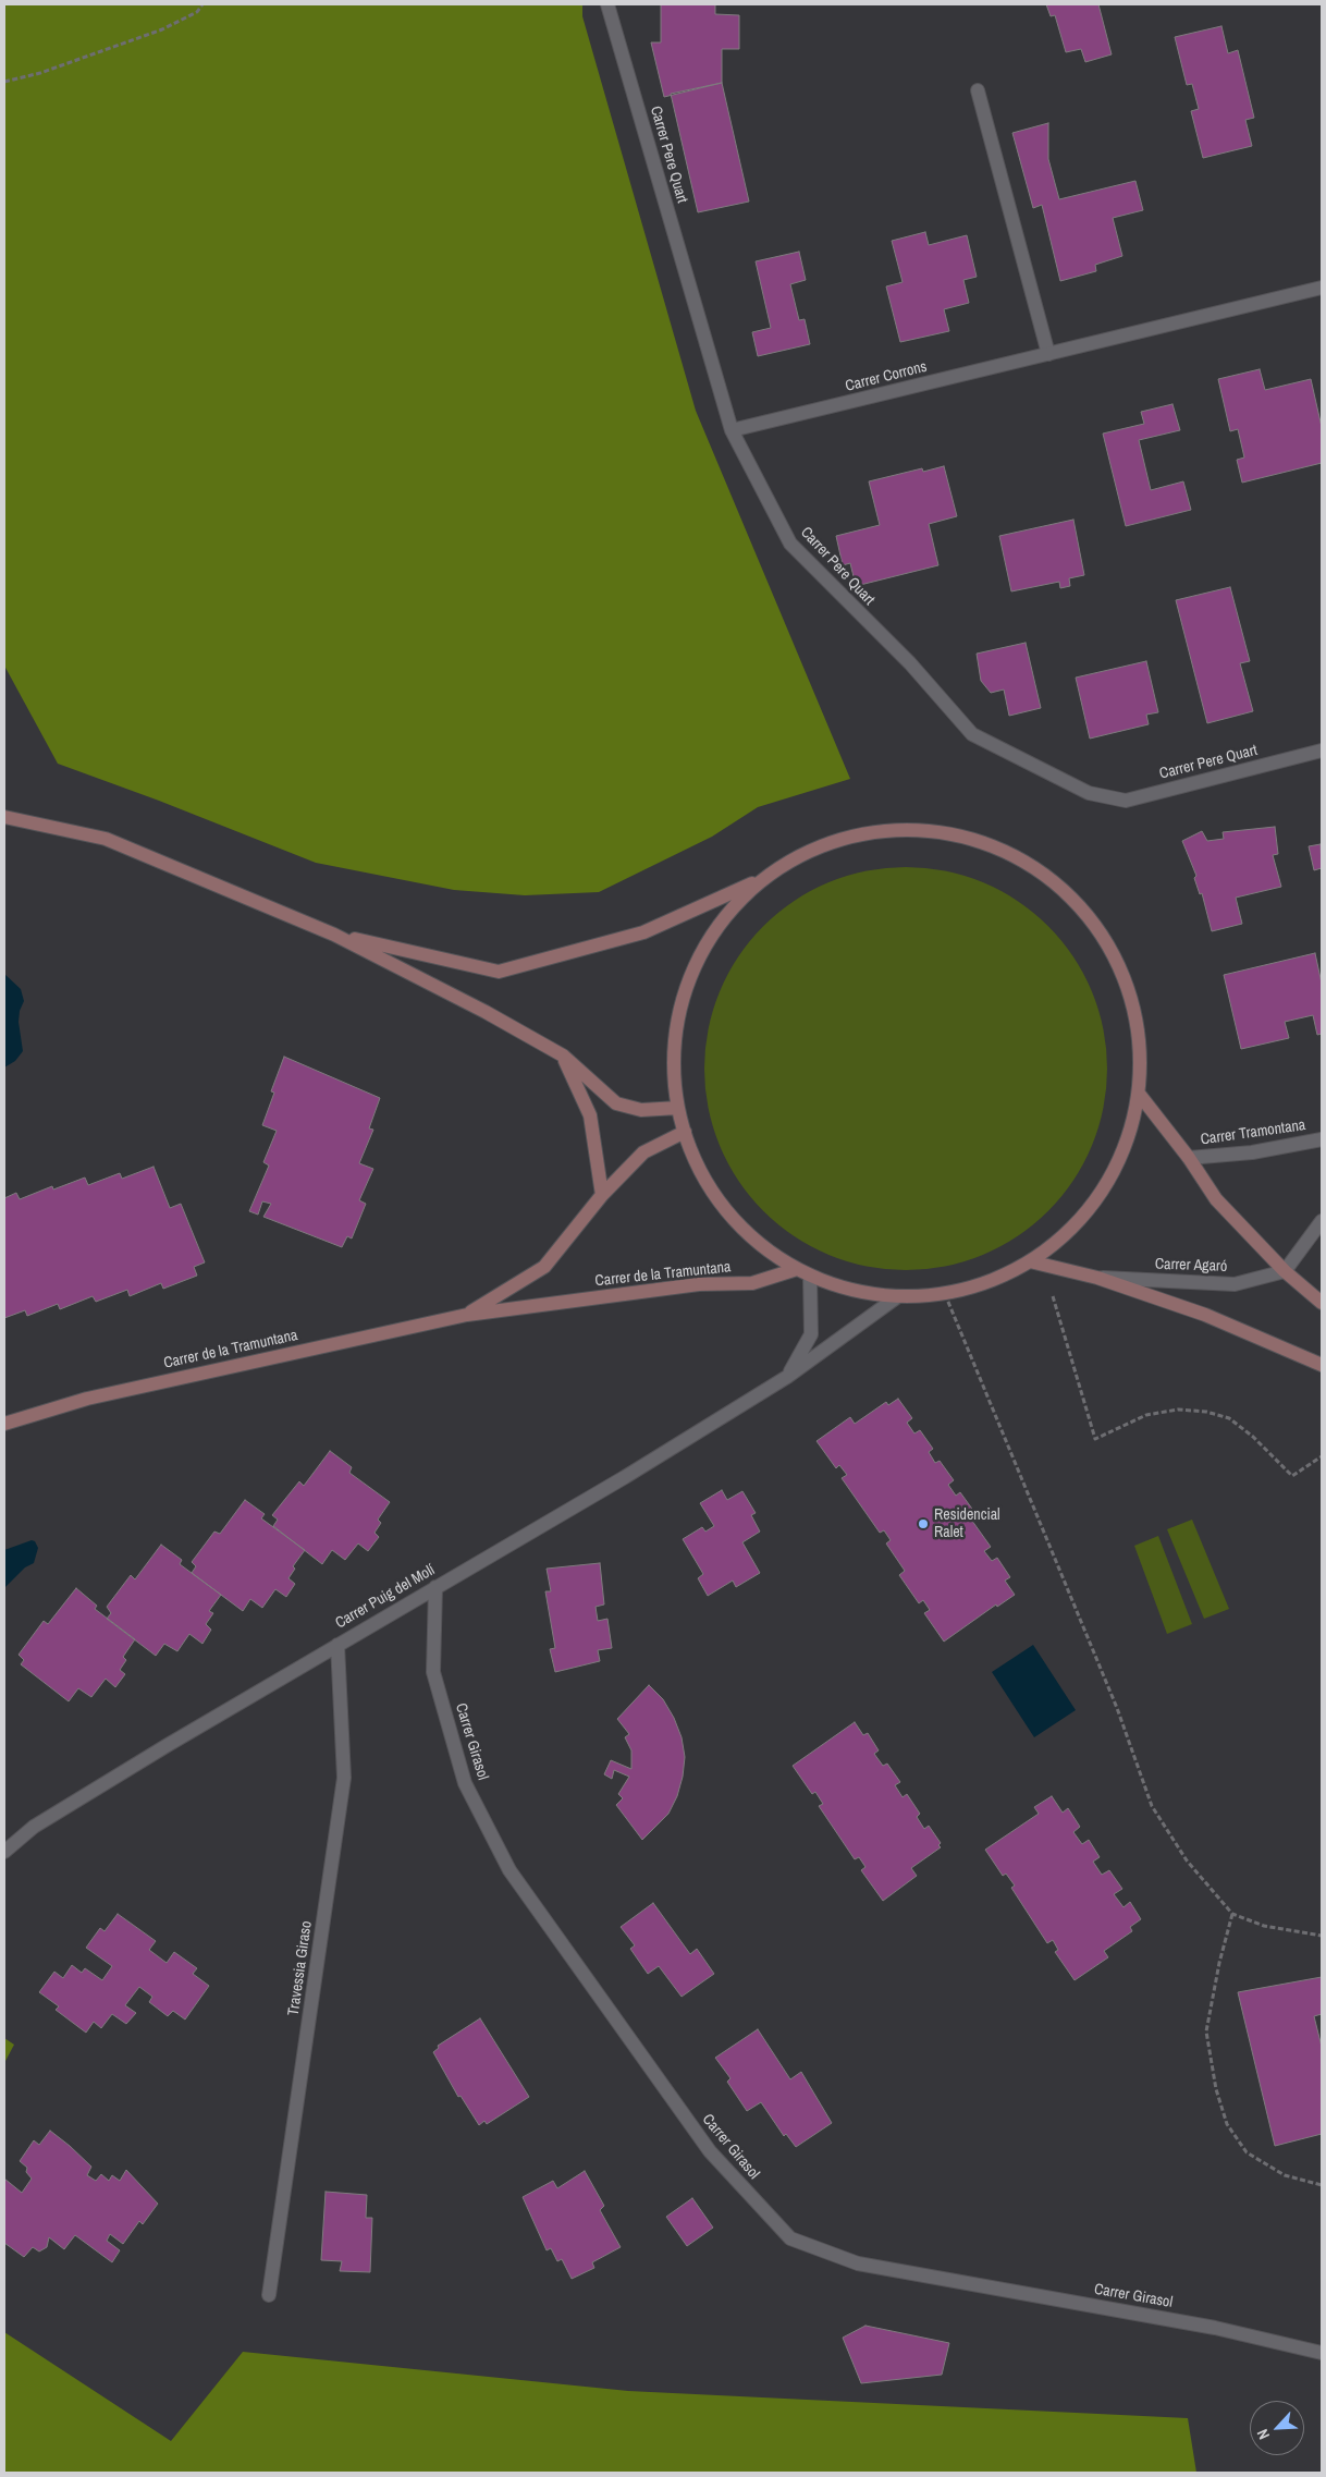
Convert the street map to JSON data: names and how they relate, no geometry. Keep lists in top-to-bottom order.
{
  "streets": {
    "main road": ["Carrer de la Tramuntana"],
    "street": [
      "Carrer Pere Quart",
      "Carrer Corrons",
      "Carrer Tramontana",
      "Carrer Agaró",
      "Carrer Puig del Molí",
      "Carrer Girasol",
      "Travessia Giraso"
    ]
  },
  "crossings": [
    ["Carrer Pere Quart", "Carrer Corrons"],
    ["Carrer Puig del Molí", "Carrer Girasol"],
    ["Carrer Puig del Molí", "Travessia Giraso"]
  ],
  "places": ["Residencial Ralet"],
  "north": "bottom left"
}
